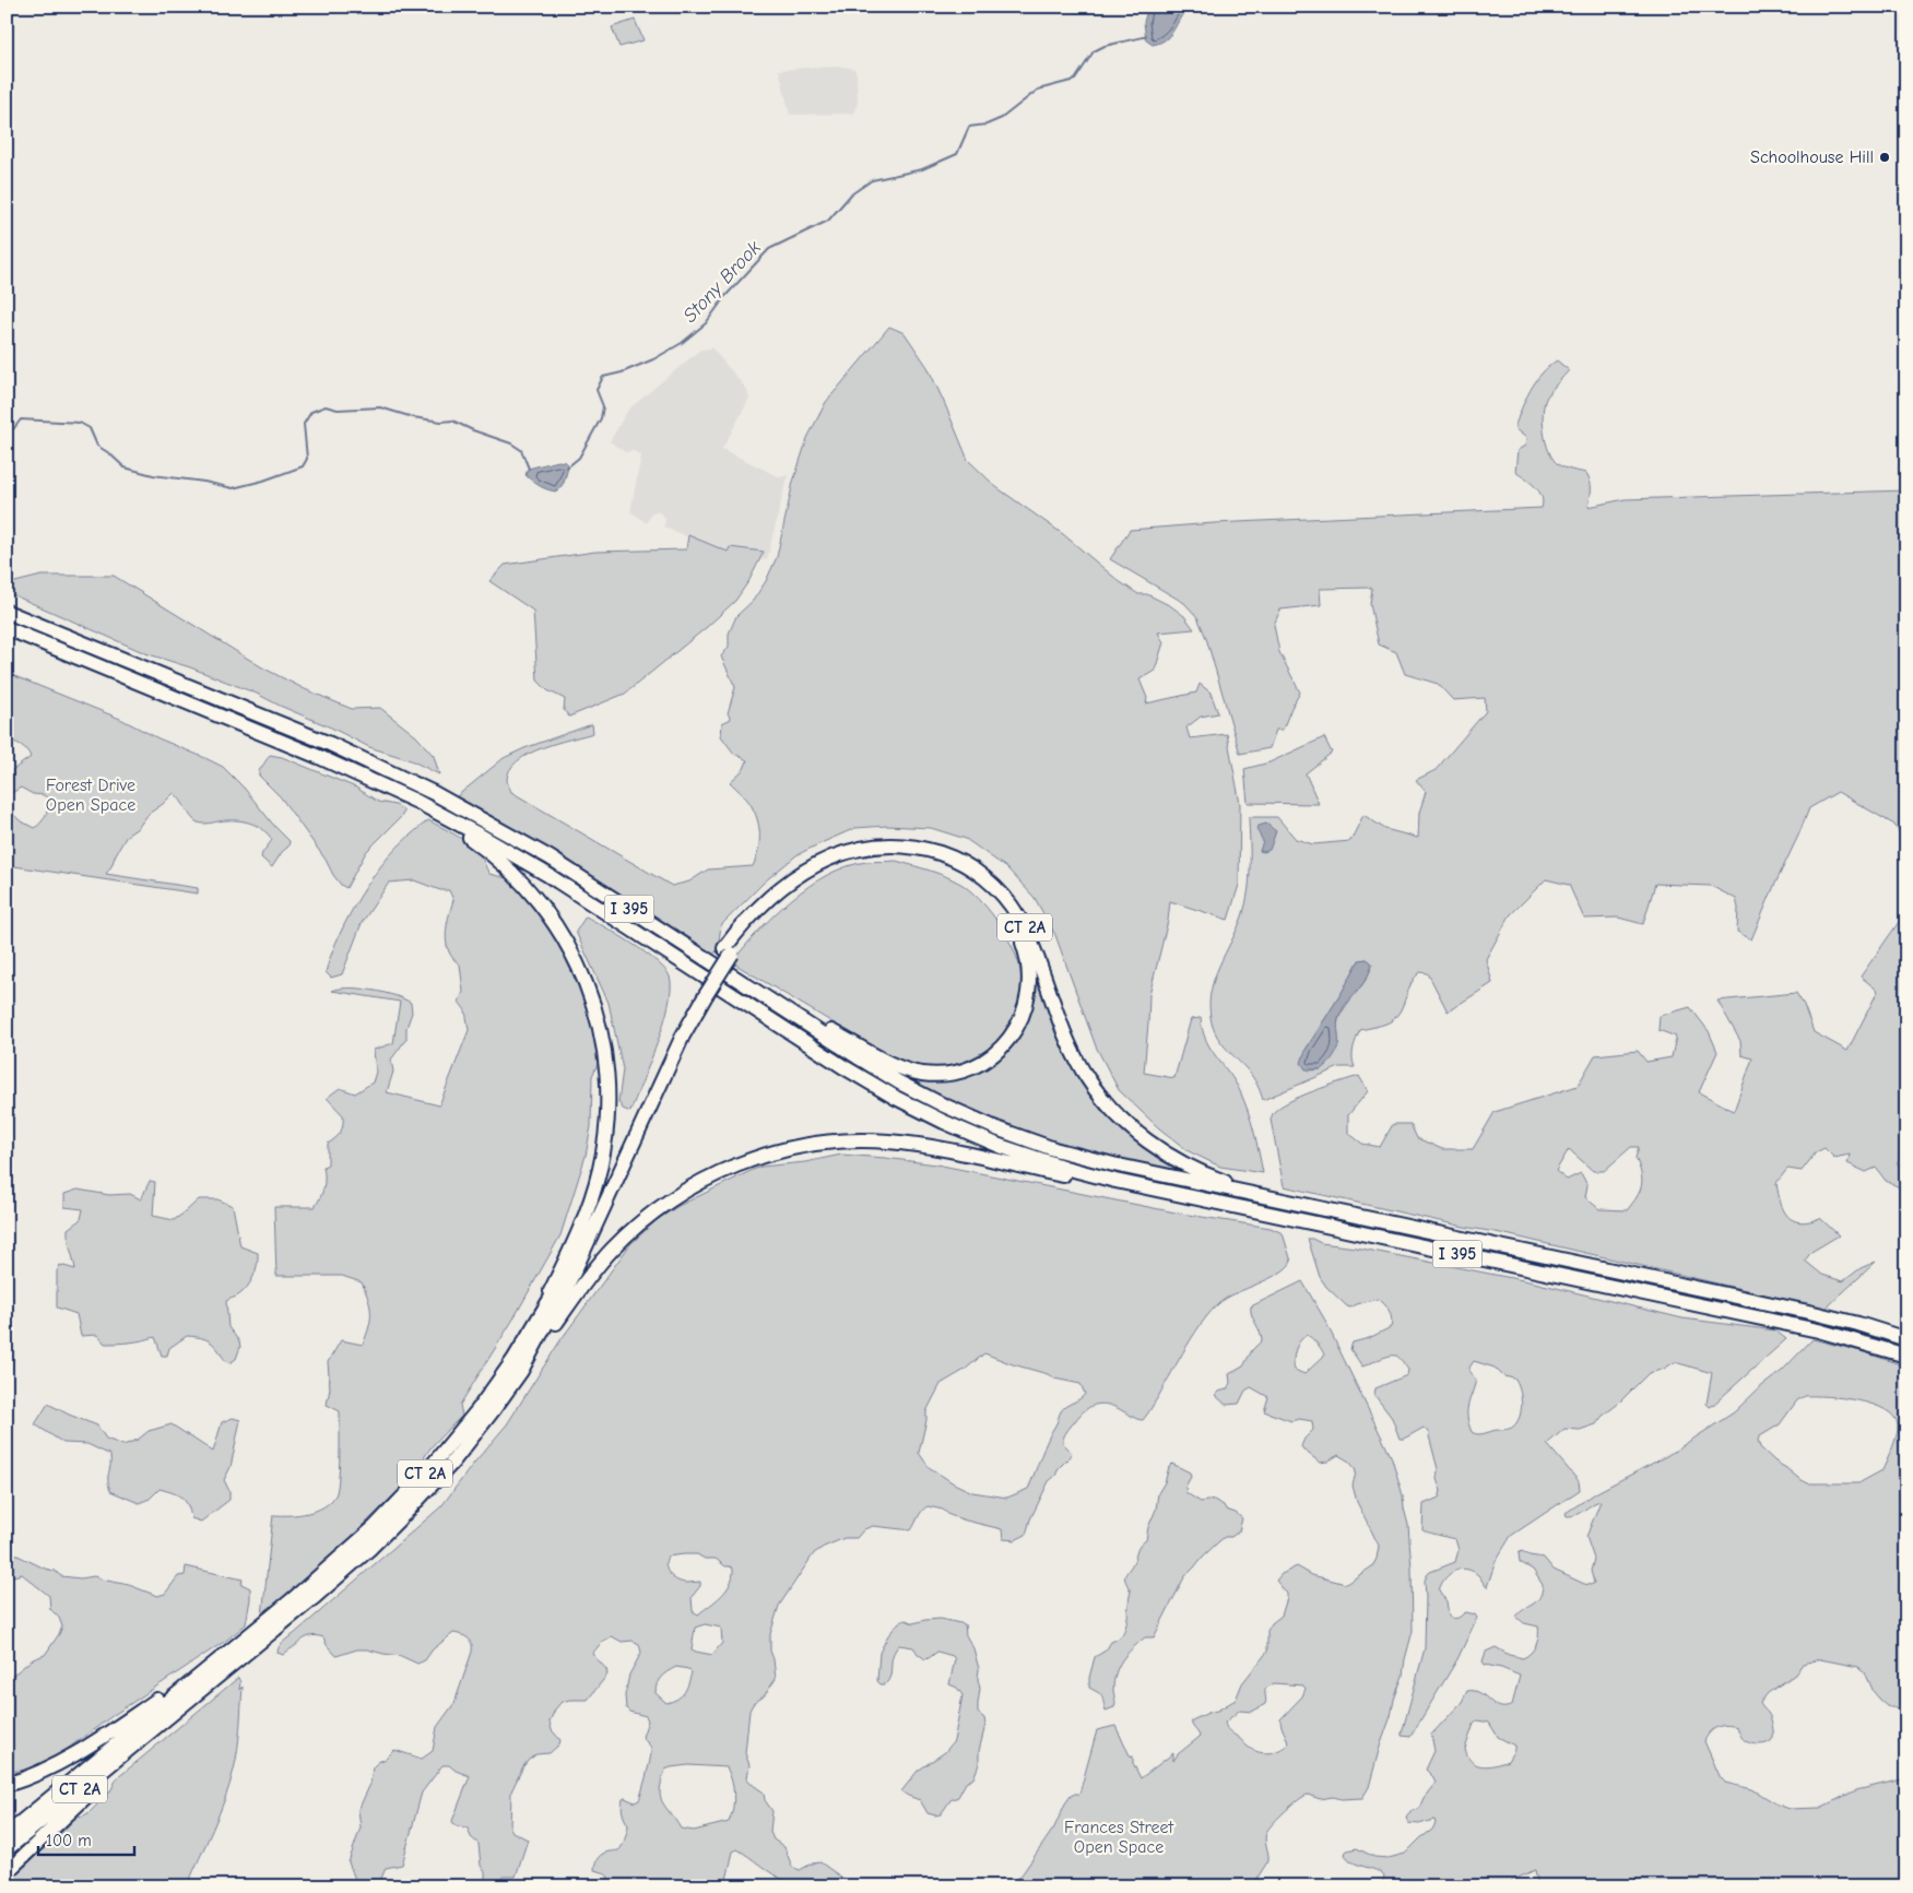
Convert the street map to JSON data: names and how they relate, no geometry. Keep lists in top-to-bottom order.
{
  "streets": {
    "highway": ["I 395", "CT 2A"]
  },
  "crossings": [
    ["I 395", "CT 2A"]
  ],
  "water": ["Stony Brook"],
  "parks": ["Forest Drive Open Space", "Frances Street Open Space"],
  "places": ["Schoolhouse Hill"],
  "scale_bar": "100 m"
}
